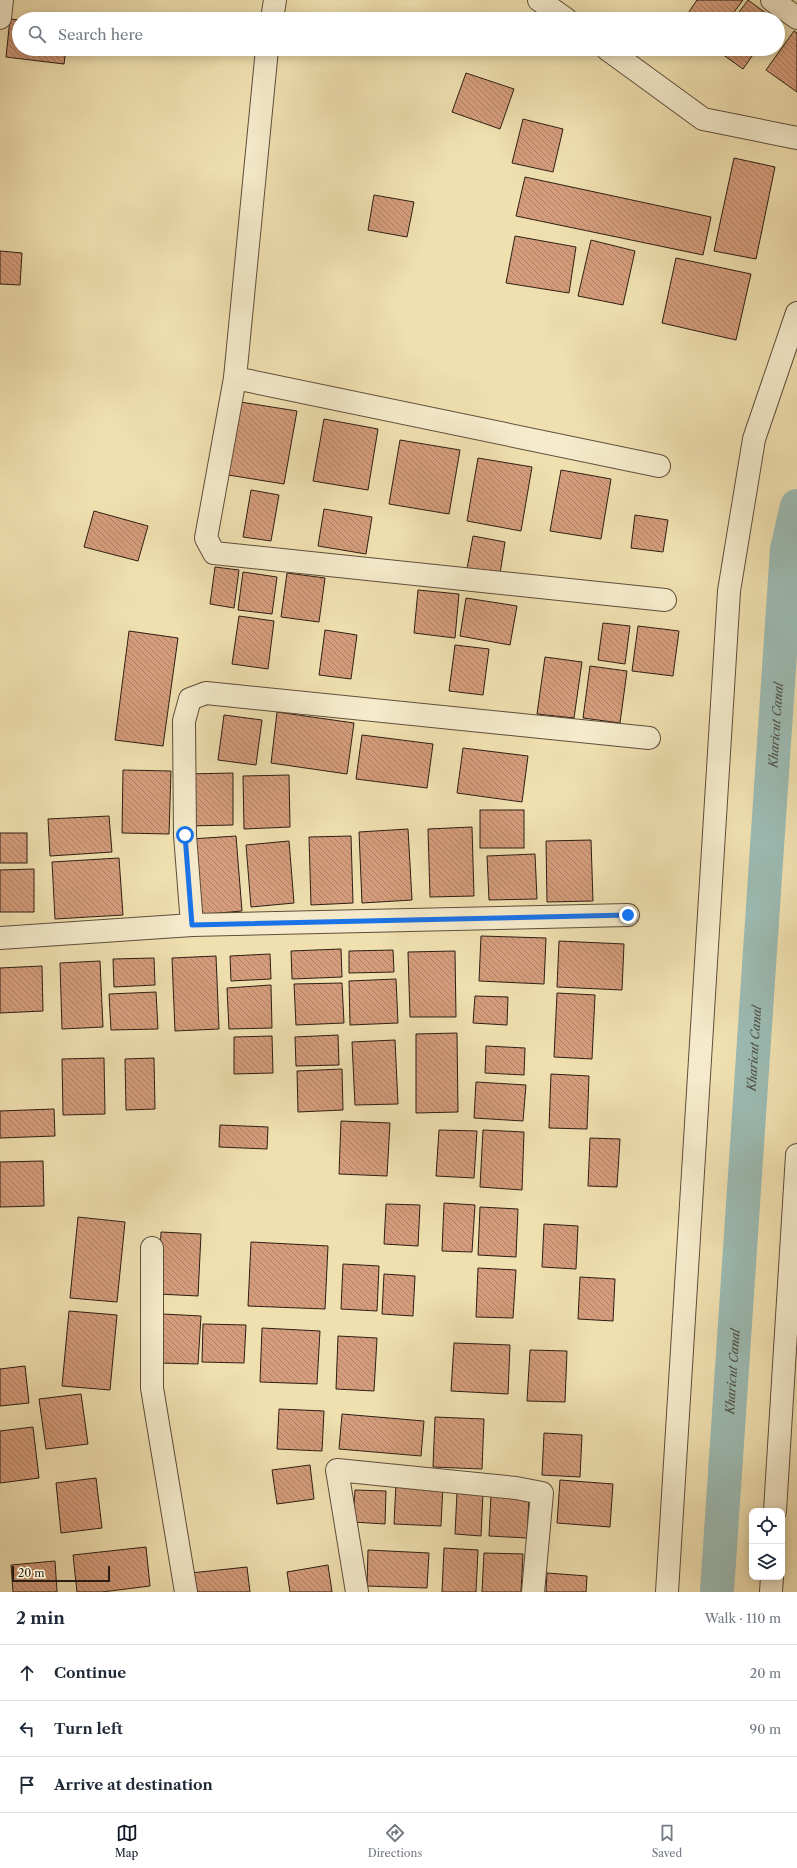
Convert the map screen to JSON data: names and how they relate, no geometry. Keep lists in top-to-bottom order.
{
  "water": ["Kharicut Canal"],
  "scale_bar": "20 m",
  "page": {
    "search": "Search here",
    "scale": "20 m",
    "heading": ["2 min", "Walk · 110 m"],
    "list": [
      ["Continue", "20 m"],
      ["Turn left", "90 m"],
      "Arrive at destination"
    ],
    "nav": ["Map", "Directions", "Saved"]
  }
}
